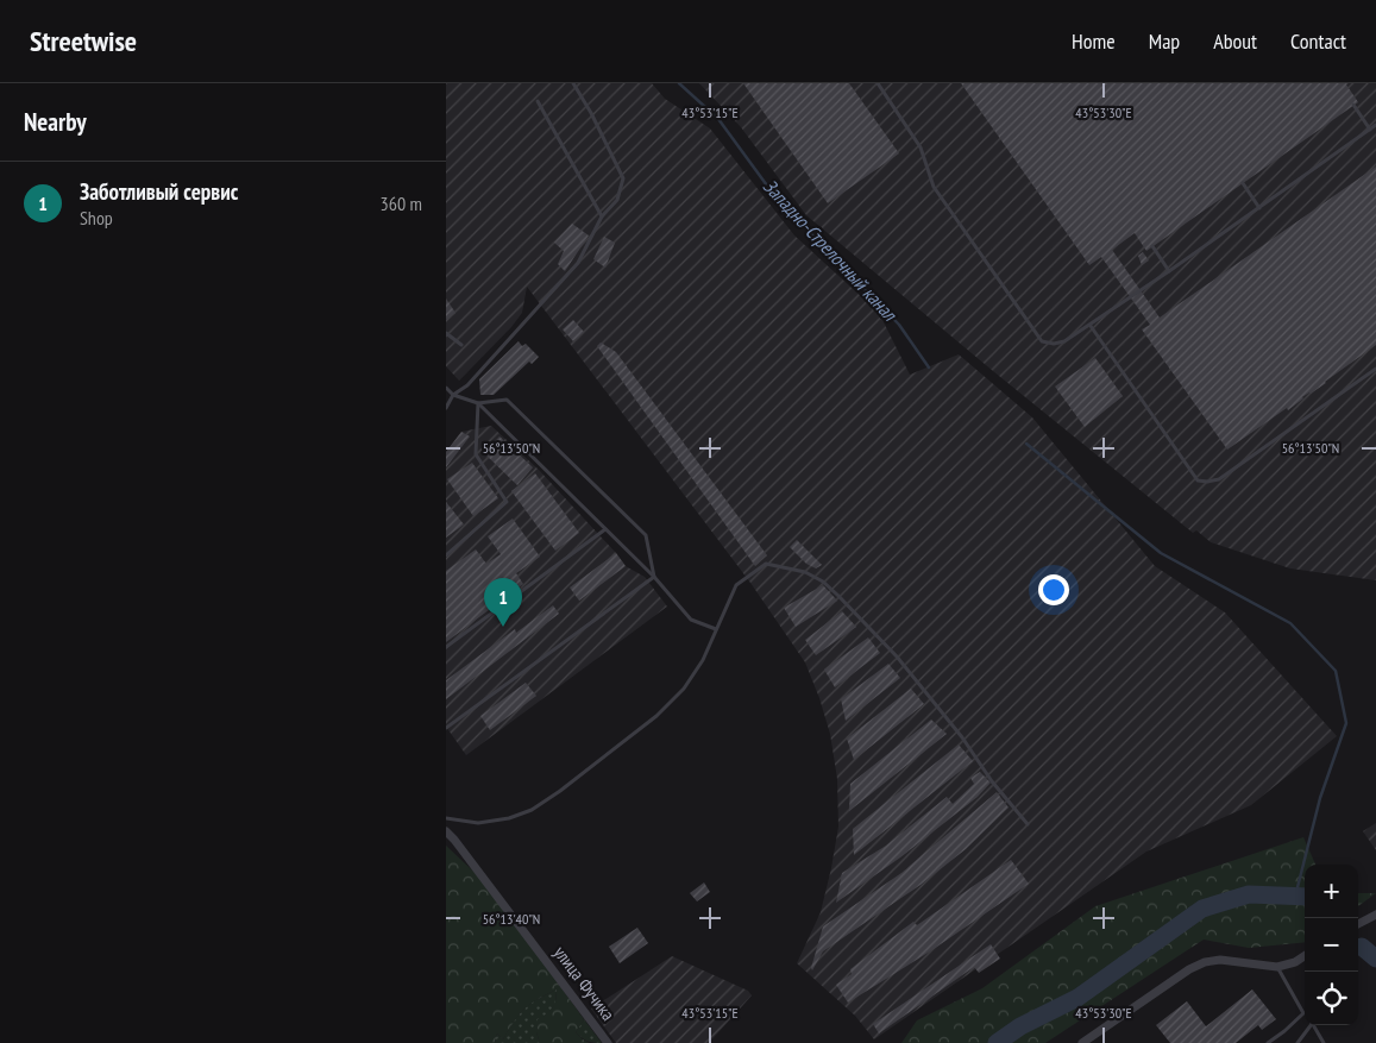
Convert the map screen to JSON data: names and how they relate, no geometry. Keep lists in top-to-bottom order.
{
  "streets": {
    "street": ["улица Фучика"]
  },
  "water": ["Западно-Стрелочный канал"],
  "page": {
    "header": "Streetwise",
    "nav": [
      "Home",
      "Map",
      "About",
      "Contact"
    ],
    "heading": "Nearby",
    "list": [
      {
        "mark": "1",
        "name": "Заботливый сервис",
        "note": "Shop",
        "value": "360 m"
      }
    ],
    "pins": "1",
    "map_buttons": ["+", "−"]
  },
  "coordinates": [
    "43°53'15\"E",
    "43°53'30\"E",
    "56°13'50\"N",
    "56°13'40\"N"
  ]
}
